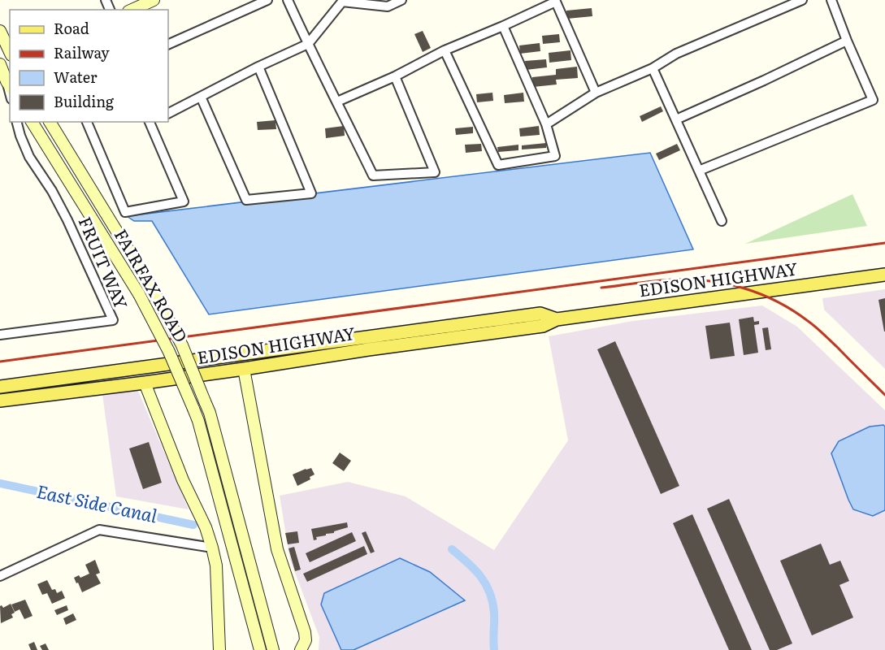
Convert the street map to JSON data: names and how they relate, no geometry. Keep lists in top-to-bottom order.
{
  "streets": {
    "main road": ["EDISON HIGHWAY", "FAIRFAX ROAD"],
    "street": ["FRUIT WAY"]
  },
  "water": ["East Side Canal"],
  "legend": [
    "Road",
    "Railway",
    "Water",
    "Building"
  ]
}
